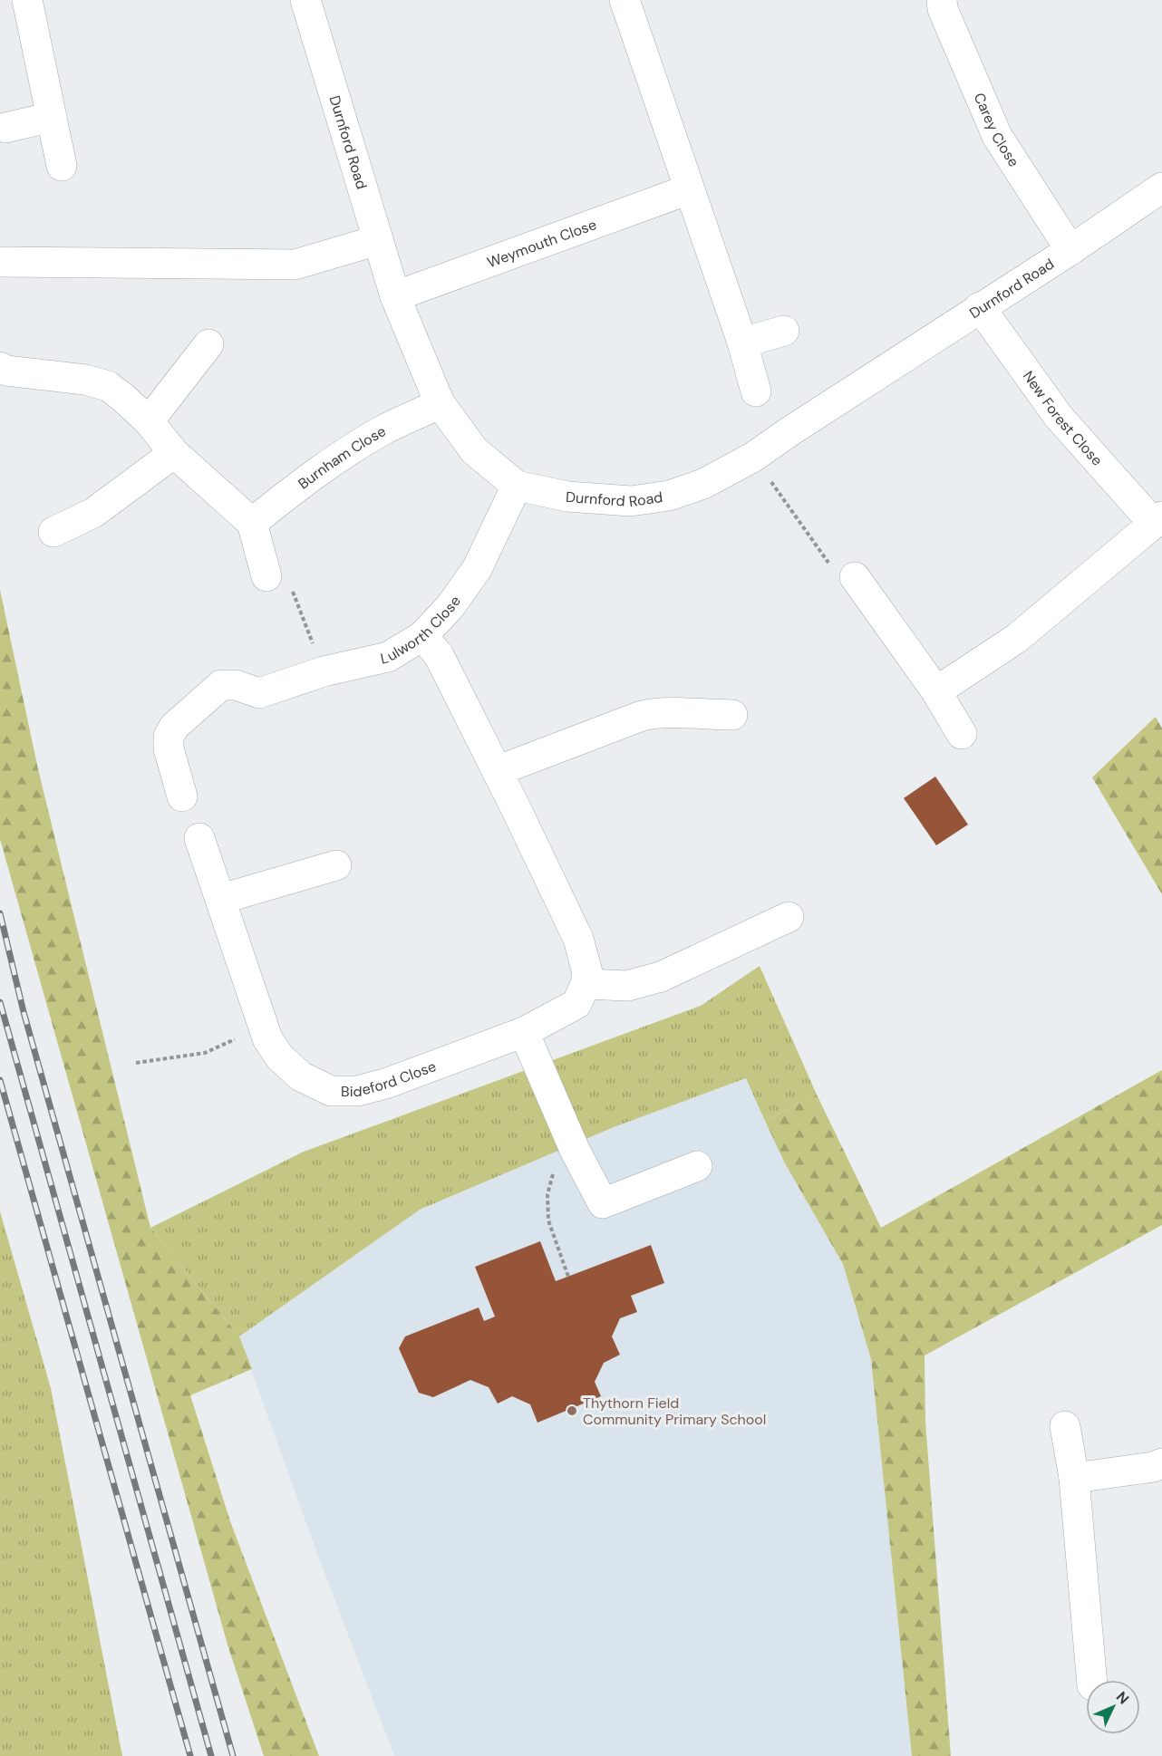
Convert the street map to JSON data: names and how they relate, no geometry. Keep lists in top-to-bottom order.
{
  "streets": {
    "street": [
      "Carey Close",
      "Durnford Road",
      "Weymouth Close",
      "New Forest Close",
      "Burnham Close",
      "Lulworth Close",
      "Bideford Close"
    ]
  },
  "crossings": [
    ["Carey Close", "Durnford Road"],
    ["Durnford Road", "Weymouth Close"],
    ["Durnford Road", "New Forest Close"],
    ["Durnford Road", "Burnham Close"],
    ["Durnford Road", "Lulworth Close"]
  ],
  "places": ["Thythorn Field Community Primary School"],
  "north": "top right"
}
